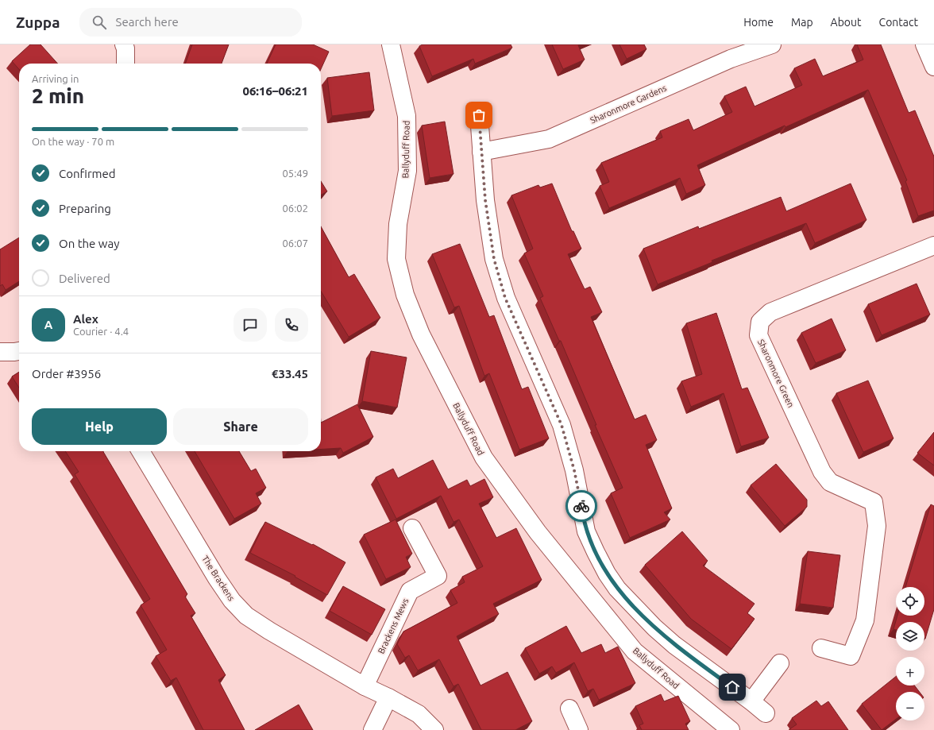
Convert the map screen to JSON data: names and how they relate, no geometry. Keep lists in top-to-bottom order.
{
  "streets": {
    "street": [
      "Sharonmore Gardens",
      "Ballyduff Road",
      "Sharonmore Green",
      "The Brackens",
      "Brackens Mews"
    ]
  },
  "crossings": [
    ["The Brackens", "Brackens Mews"]
  ],
  "page": {
    "header": "Zuppa",
    "search": "Search here",
    "nav": [
      "Home",
      "Map",
      "About",
      "Contact"
    ],
    "heading": ["2 min", "Arriving in", "06:16–06:21"],
    "panel": [
      "Alex",
      "Courier · 4.4",
      "Order #3956",
      "€33.45"
    ],
    "bar": "On the way · 70 m",
    "list": [
      ["Confirmed", "05:49"],
      ["Preparing", "06:02"],
      ["On the way", "06:07"],
      "Delivered"
    ],
    "round": "A",
    "buttons": ["Help", "Share"],
    "map_buttons": ["+", "−"]
  }
}
